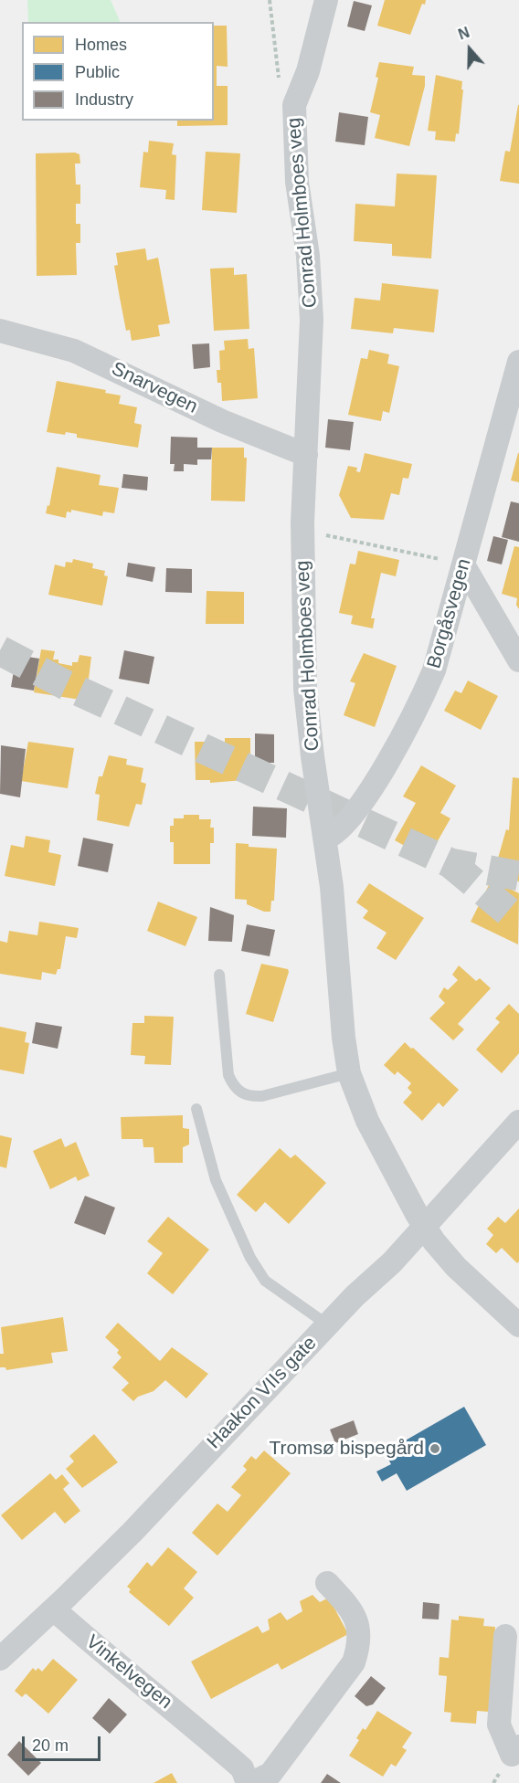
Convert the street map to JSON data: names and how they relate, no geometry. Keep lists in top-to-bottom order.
{
  "streets": {
    "street": [
      "Conrad Holmboes veg",
      "Snarvegen",
      "Borgåsvegen",
      "Haakon VIIs gate",
      "Vinkelvegen"
    ]
  },
  "crossings": [
    ["Conrad Holmboes veg", "Snarvegen"],
    ["Conrad Holmboes veg", "Borgåsvegen"],
    ["Conrad Holmboes veg", "Haakon VIIs gate"],
    ["Haakon VIIs gate", "Vinkelvegen"]
  ],
  "places": ["Tromsø bispegård"],
  "legend": ["Homes", "Public", "Industry"],
  "scale_bar": "20 m",
  "north": "top"
}
